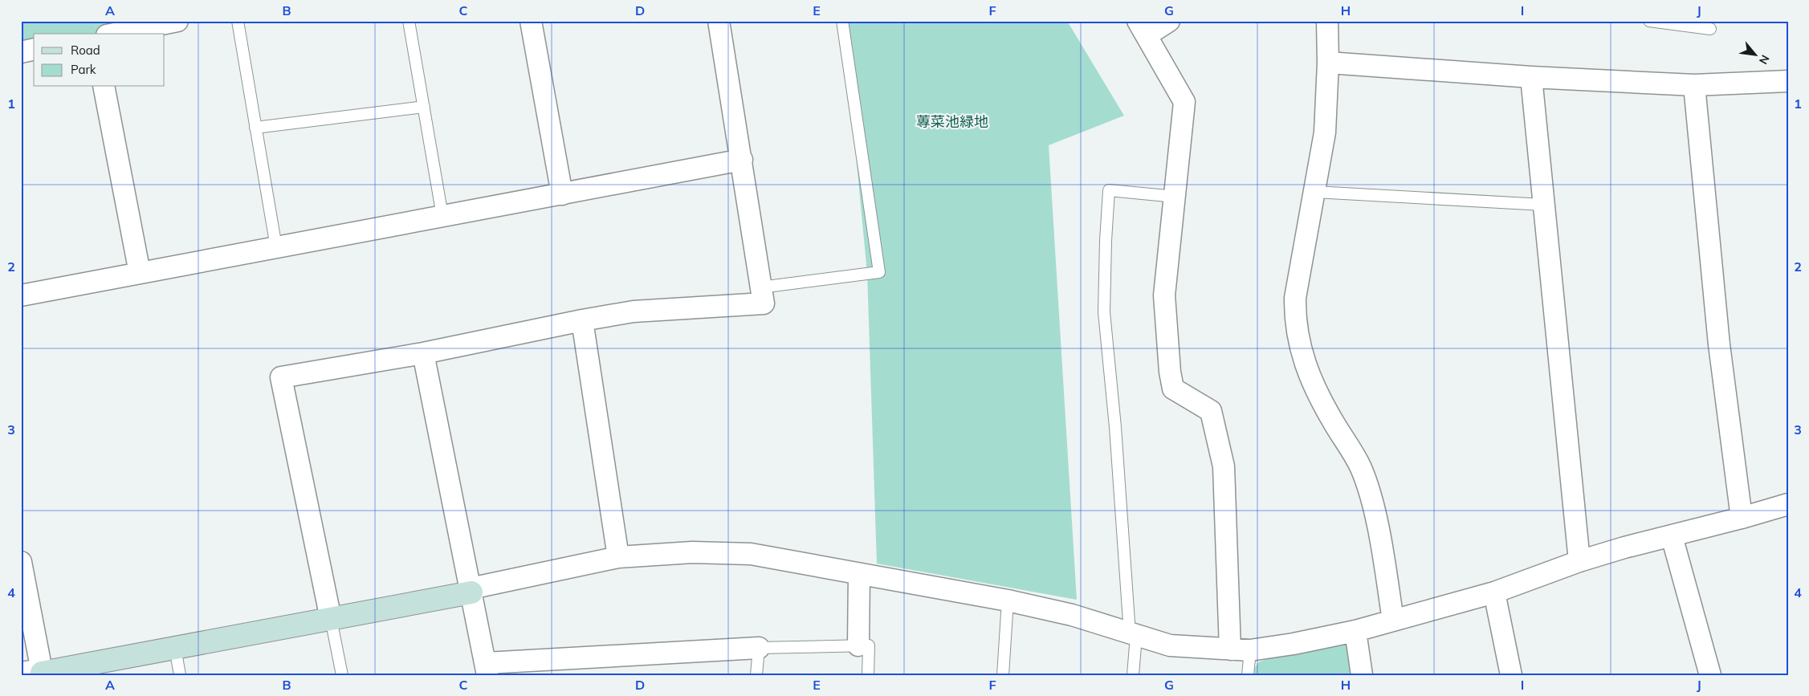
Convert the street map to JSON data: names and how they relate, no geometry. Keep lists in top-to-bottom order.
{
  "parks": ["蓴菜池緑地"],
  "legend": ["Road", "Park"],
  "north": "bottom right",
  "grid": {
    "columns": [
      "A",
      "B",
      "C",
      "D",
      "E",
      "F",
      "G",
      "H",
      "I",
      "J"
    ],
    "rows": [
      "1",
      "2",
      "3",
      "4"
    ]
  }
}
